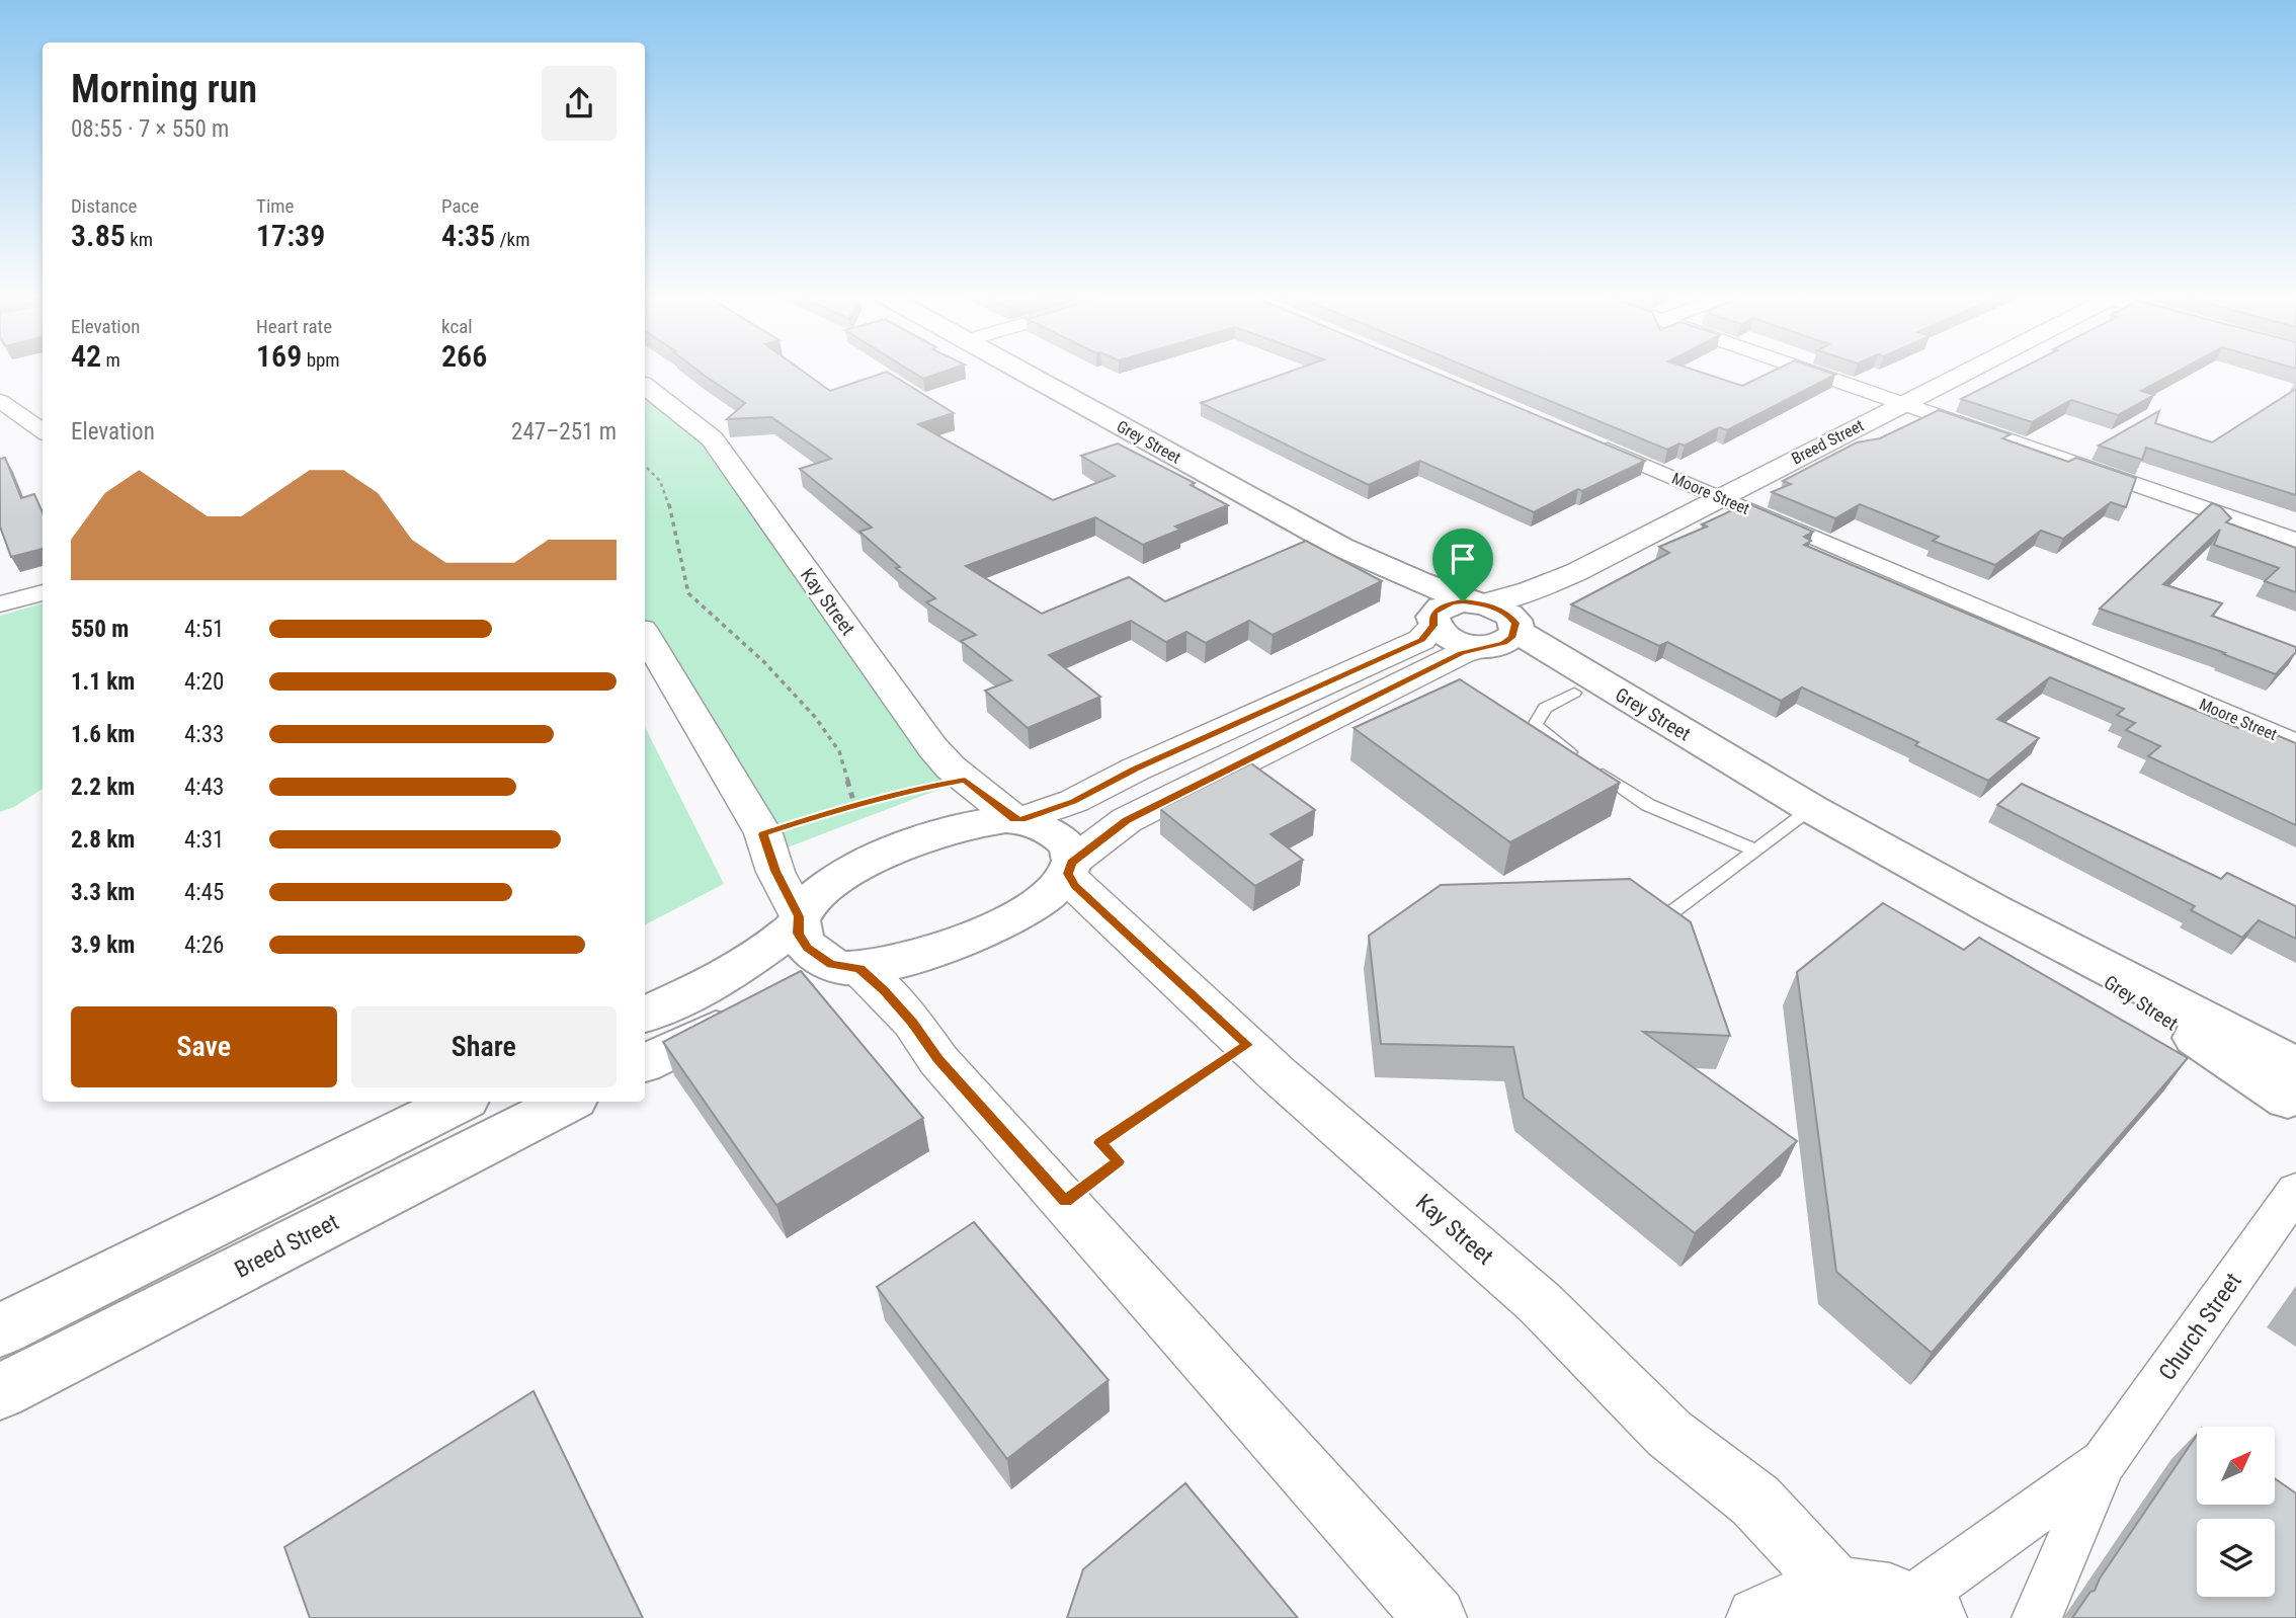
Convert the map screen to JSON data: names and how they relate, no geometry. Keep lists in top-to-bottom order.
{
  "streets": {
    "main road": ["Grey Street", "Breed Street"],
    "street": ["Moore Street", "Kay Street", "Church Street"]
  },
  "crossings": [
    ["Grey Street", "Breed Street"],
    ["Breed Street", "Moore Street"],
    ["Breed Street", "Kay Street"]
  ],
  "north": "top right",
  "page": {
    "heading": ["Morning run", "08:55 · 7 × 550 m"],
    "stats": [
      ["Distance", "3.85 km"],
      ["Time", "17:39"],
      ["Pace", "4:35 /km"],
      ["Elevation", "42 m"],
      ["Heart rate", "169 bpm"],
      ["kcal", "266"]
    ],
    "chart": ["Elevation", "247–251 m"],
    "list": [
      {
        "name": "550 m",
        "note": "4:51"
      },
      {
        "name": "1.1 km",
        "note": "4:20"
      },
      {
        "name": "1.6 km",
        "note": "4:33"
      },
      {
        "name": "2.2 km",
        "note": "4:43"
      },
      {
        "name": "2.8 km",
        "note": "4:31"
      },
      {
        "name": "3.3 km",
        "note": "4:45"
      },
      {
        "name": "3.9 km",
        "note": "4:26"
      }
    ],
    "buttons": ["Save", "Share"]
  }
}
